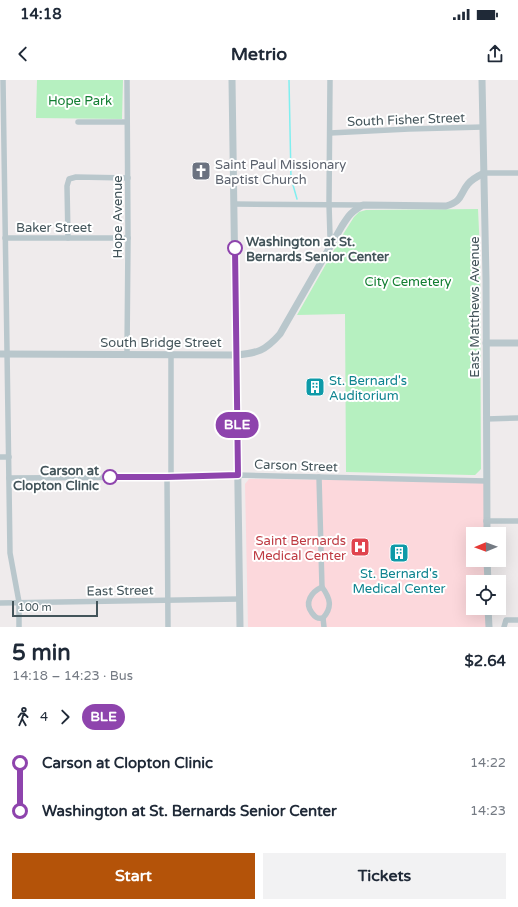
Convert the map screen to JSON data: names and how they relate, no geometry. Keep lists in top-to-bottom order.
{
  "streets": {
    "street": [
      "South Fisher Street",
      "Hope Avenue",
      "Baker Street",
      "East Matthews Avenue",
      "South Bridge Street",
      "Carson Street",
      "East Street"
    ]
  },
  "crossings": [
    ["South Fisher Street", "East Matthews Avenue"],
    ["Hope Avenue", "Baker Street"],
    ["Hope Avenue", "South Bridge Street"],
    ["East Matthews Avenue", "Carson Street"]
  ],
  "parks": ["Hope Park", "City Cemetery"],
  "places": {
    "church": ["Saint Paul Missionary Baptist Church"],
    "other": ["Washington at St. Bernards Senior Center", "Carson at Clopton Clinic"],
    "building": ["St. Bernard's Auditorium", "St. Bernard's Medical Center"],
    "hospital": ["Saint Bernards Medical Center"]
  },
  "lines": ["bus line BLE"],
  "scale_bar": "100 m",
  "north": "left",
  "page": {
    "status": "14:18",
    "header": "Metrio",
    "on_map": "BLE",
    "scale": "100 m",
    "heading": ["5 min", "14:18 – 14:23 · Bus", "$2.64"],
    "legs": ["4", "BLE"],
    "list": [
      {
        "name": "Carson at Clopton Clinic",
        "value": "14:22"
      },
      {
        "name": "Washington at St. Bernards Senior Center",
        "value": "14:23"
      }
    ],
    "buttons": ["Start", "Tickets"]
  }
}
